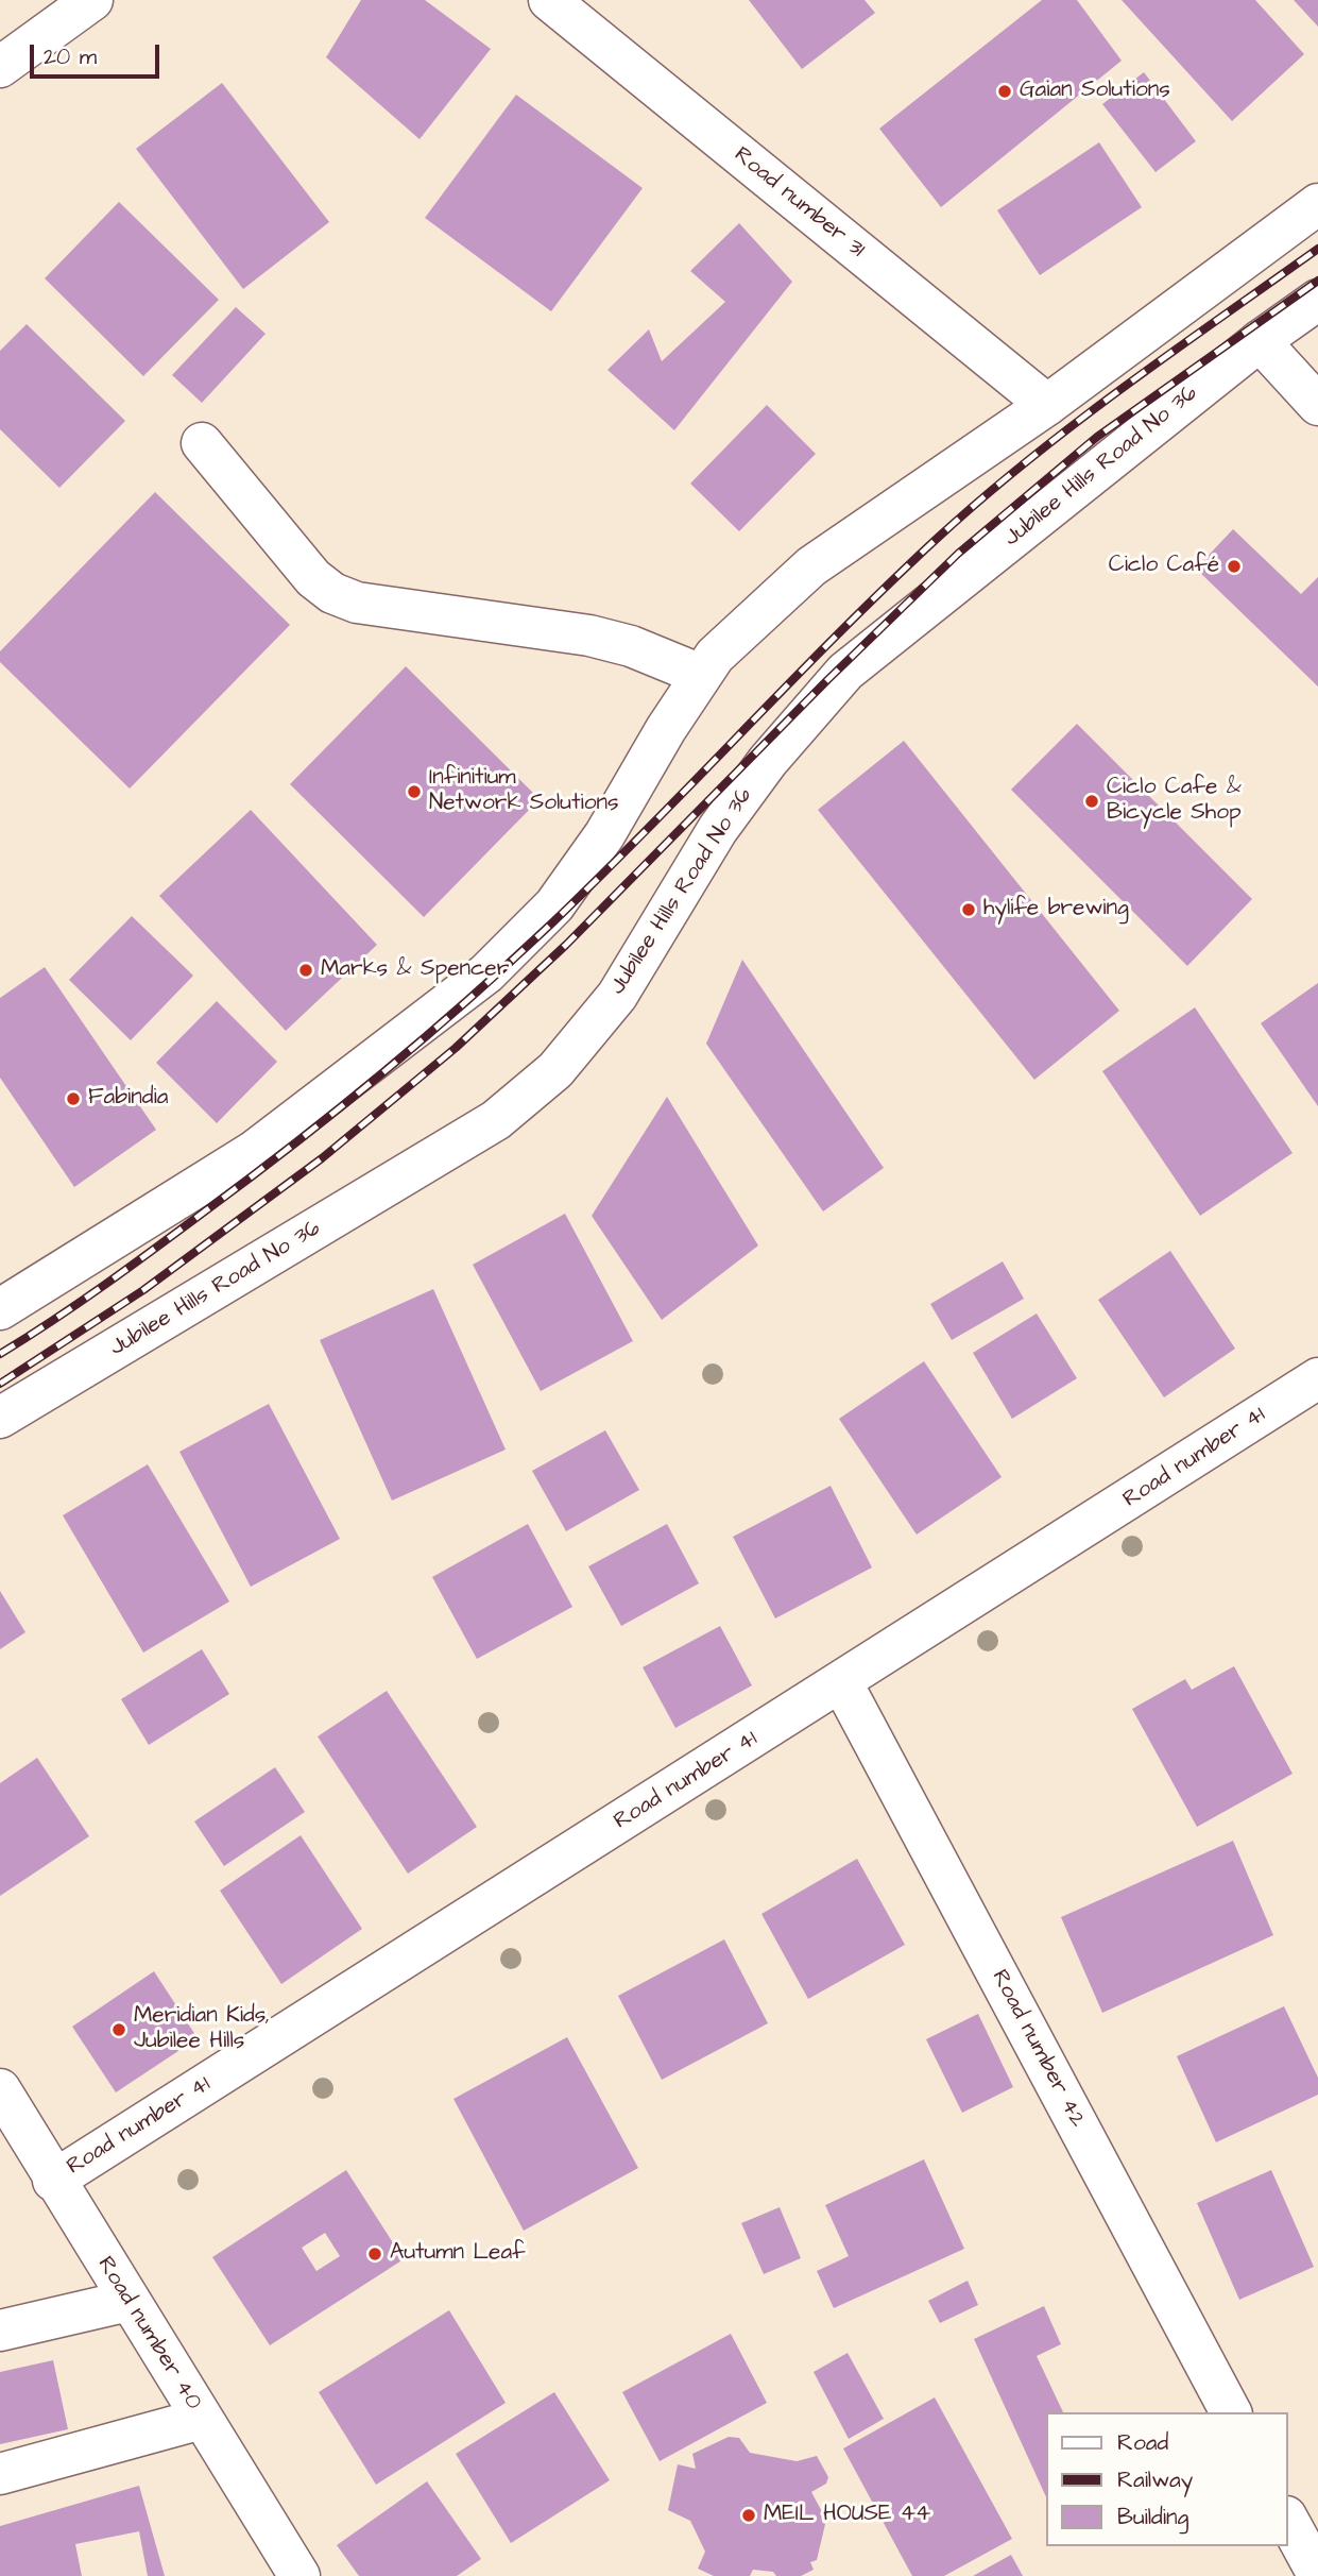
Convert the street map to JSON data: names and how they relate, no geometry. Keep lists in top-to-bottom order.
{
  "streets": {
    "street": [
      "Road number 31",
      "Jubilee Hills Road No 36",
      "Road number 41",
      "Road number 42",
      "Road number 40"
    ]
  },
  "crossings": [
    ["Road number 41", "Road number 42"],
    ["Road number 41", "Road number 40"]
  ],
  "places": [
    "Gaian Solutions",
    "Ciclo Café",
    "Infinitium Network Solutions",
    "Ciclo Cafe & Bicycle Shop",
    "hylife brewing",
    "Marks & Spencer",
    "Fabindia",
    "Meridian Kids, Jubilee Hills",
    "Autumn Leaf",
    "MEIL HOUSE 44"
  ],
  "legend": ["Road", "Railway", "Building"],
  "scale_bar": "20 m"
}
